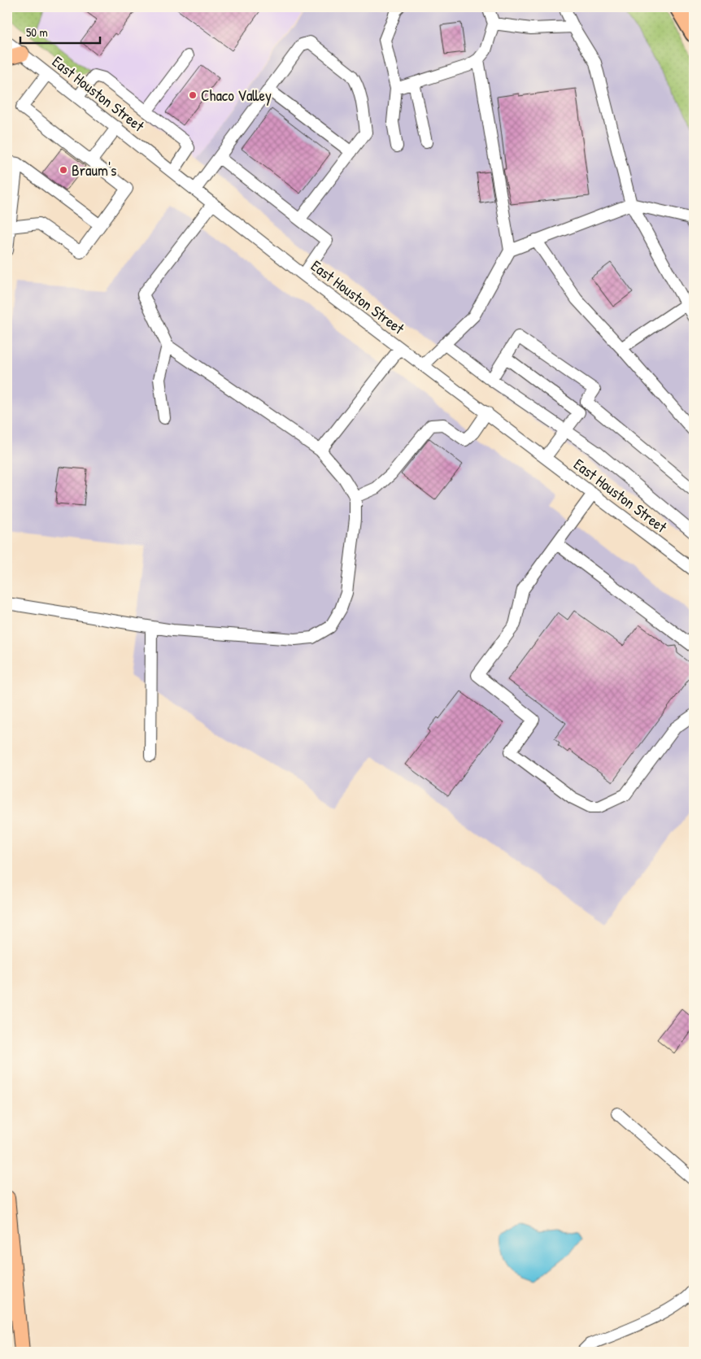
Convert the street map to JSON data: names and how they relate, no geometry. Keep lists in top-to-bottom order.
{
  "streets": {
    "street": ["East Houston Street"]
  },
  "places": ["Chaco Valley", "Braum's"],
  "scale_bar": "50 m"
}
